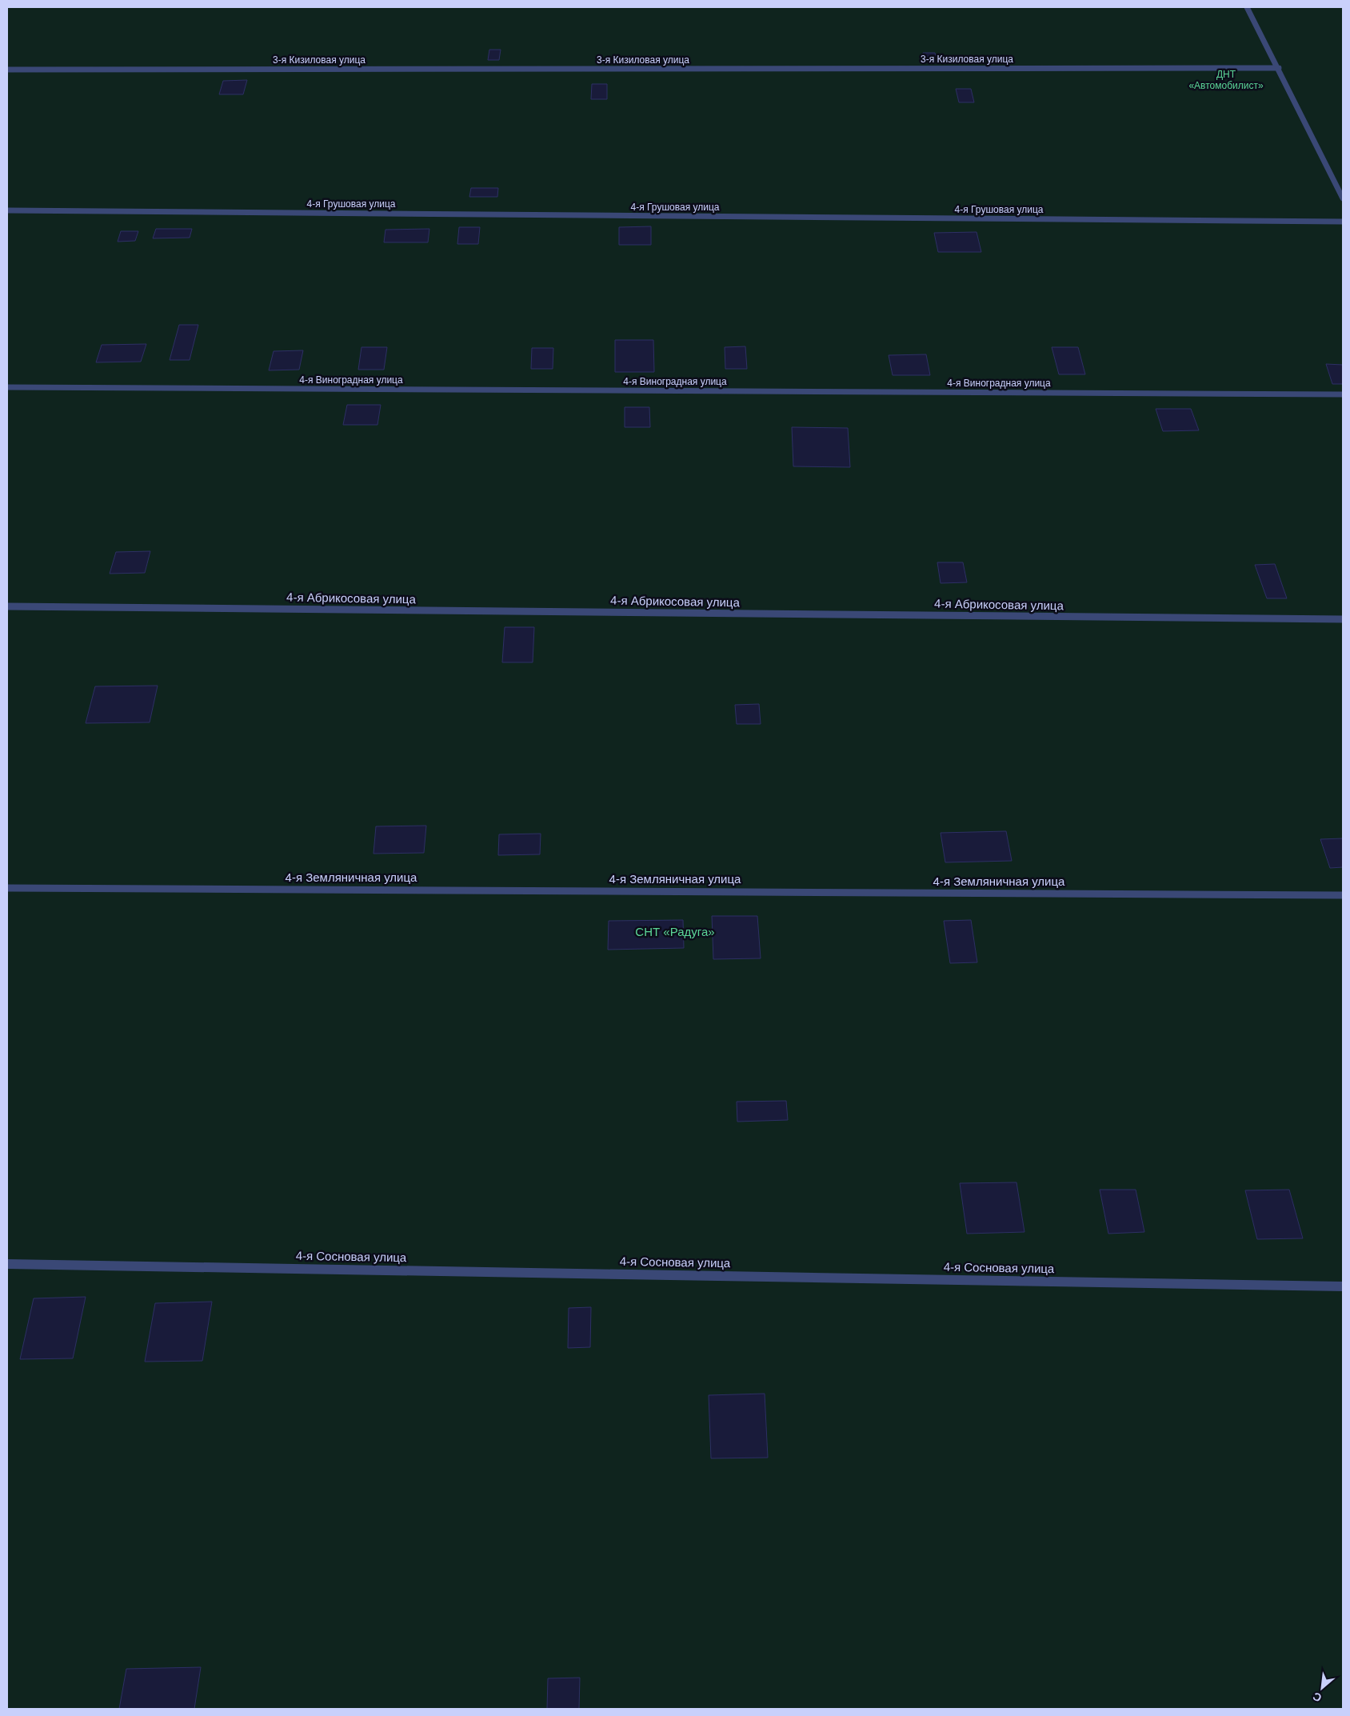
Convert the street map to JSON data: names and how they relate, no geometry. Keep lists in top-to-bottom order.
{
  "streets": {
    "street": [
      "3-я Кизиловая улица",
      "4-я Грушовая улица",
      "4-я Виноградная улица",
      "4-я Абрикосовая улица",
      "4-я Земляничная улица",
      "4-я Сосновая улица"
    ]
  },
  "parks": ["ДНТ «Автомобилист»", "СНТ «Радуга»"],
  "north": "bottom left"
}
